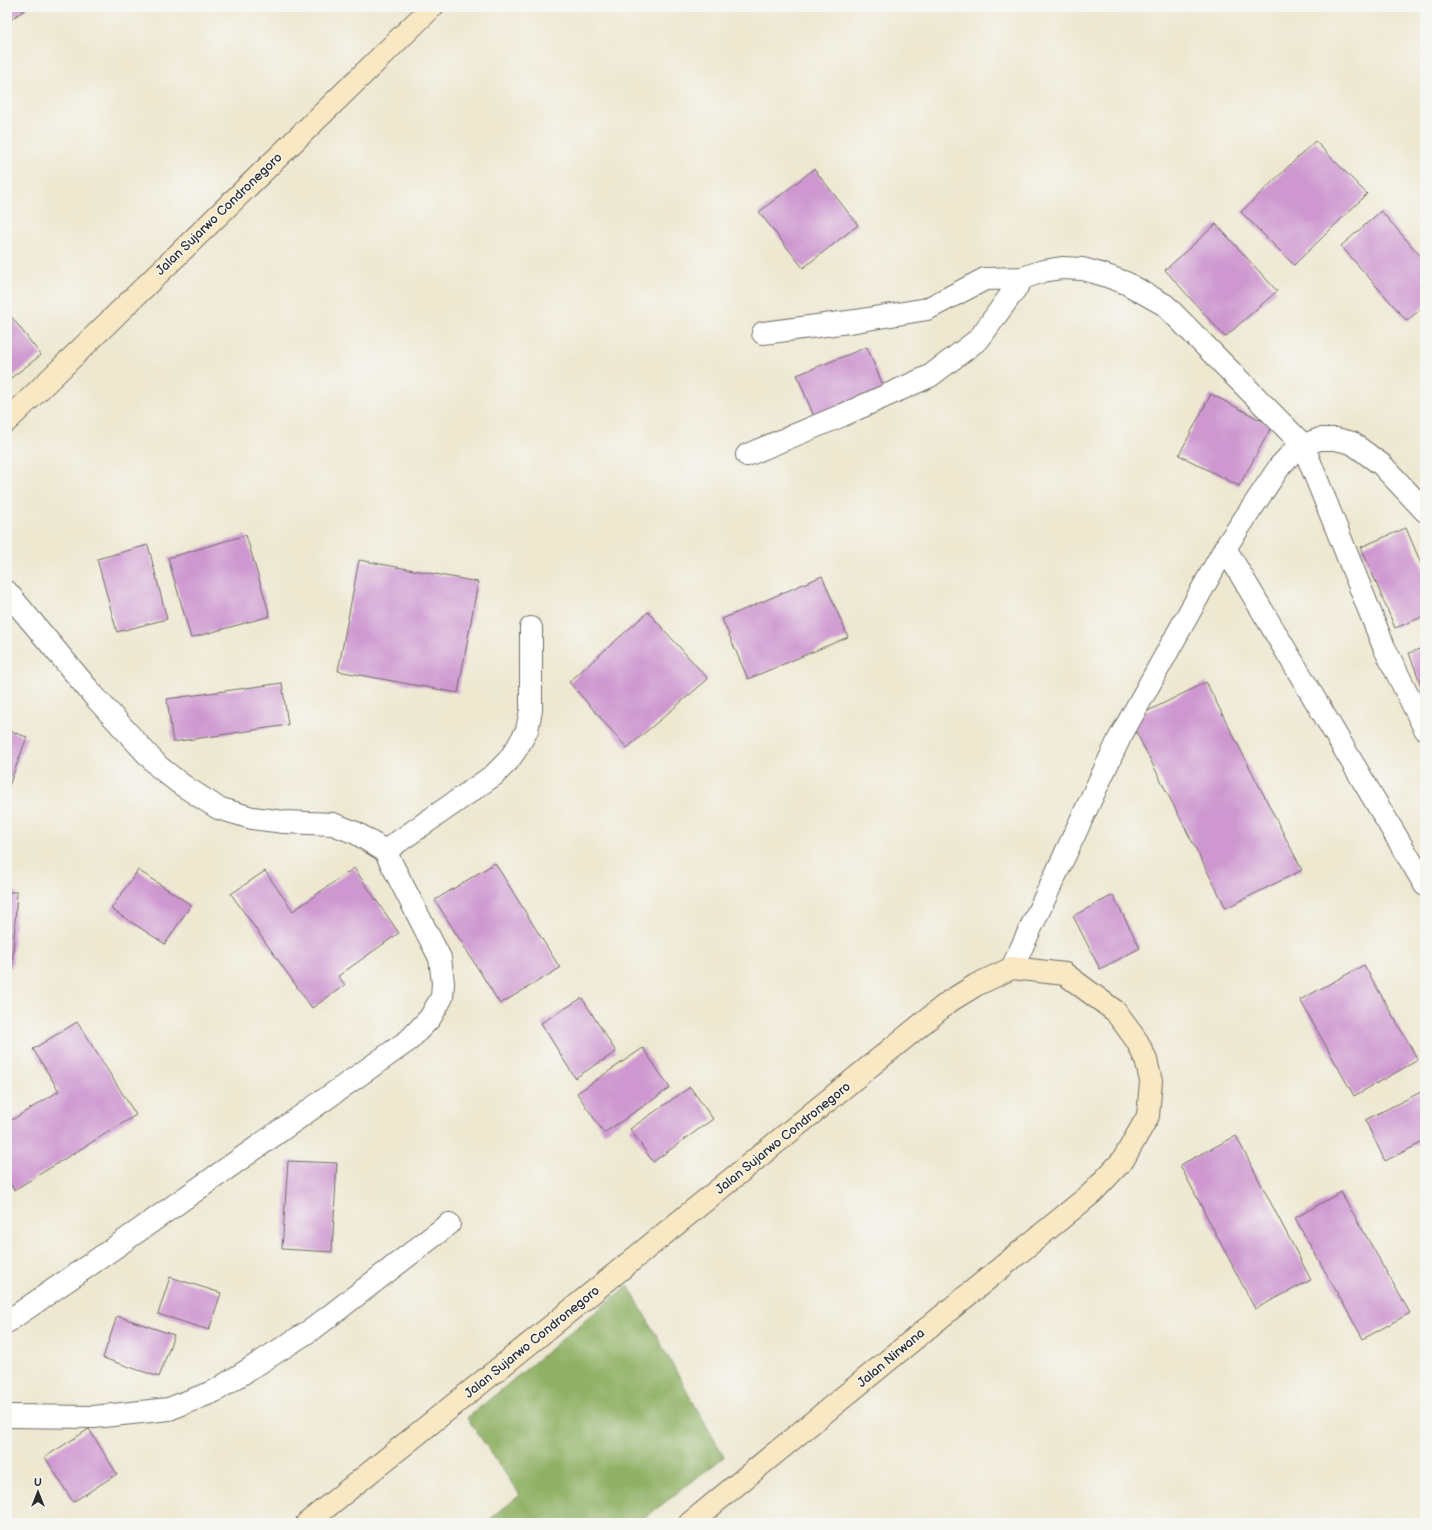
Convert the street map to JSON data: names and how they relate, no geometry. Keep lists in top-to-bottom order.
{
  "streets": {
    "street": ["Jalan Sujarwo Condronegoro", "Jalan Nirwana"]
  },
  "crossings": [
    ["Jalan Sujarwo Condronegoro", "Jalan Nirwana"]
  ],
  "north": "top"
}
